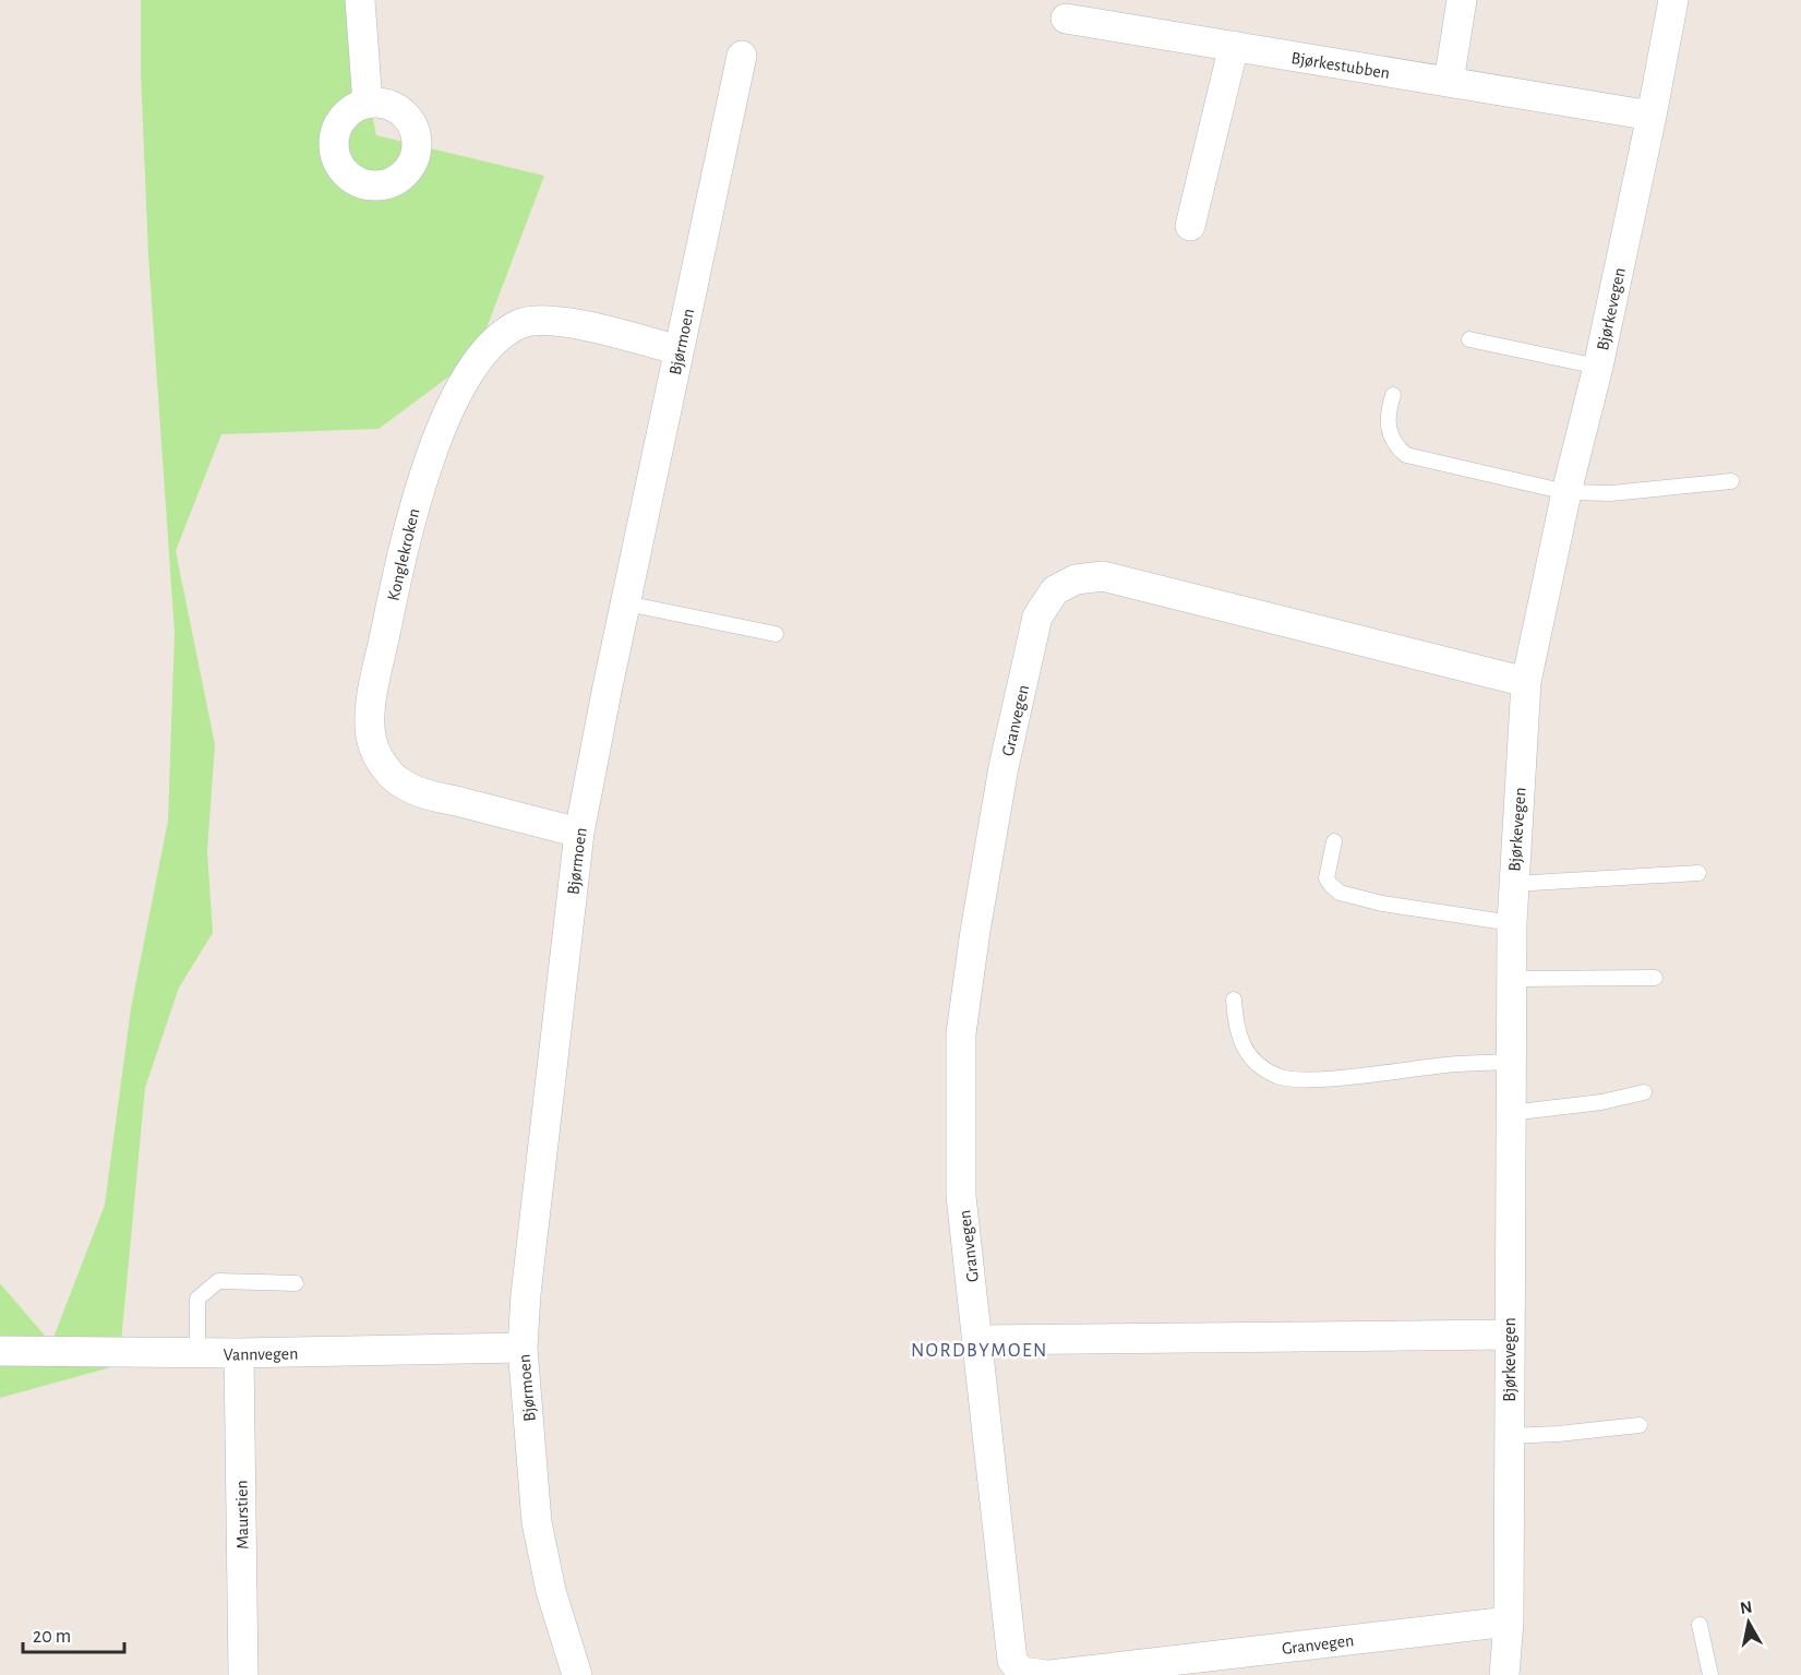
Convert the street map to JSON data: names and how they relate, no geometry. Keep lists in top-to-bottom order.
{
  "streets": {
    "street": [
      "Bjørkestubben",
      "Bjørkevegen",
      "Bjørmoen",
      "Konglekroken",
      "Granvegen",
      "Vannvegen",
      "Maurstien"
    ]
  },
  "crossings": [
    ["Bjørkestubben", "Bjørkevegen"],
    ["Bjørkevegen", "Granvegen"],
    ["Bjørmoen", "Konglekroken"],
    ["Bjørmoen", "Vannvegen"],
    ["Vannvegen", "Maurstien"]
  ],
  "districts": ["NORDBYMOEN"],
  "scale_bar": "20 m",
  "north": "top"
}
